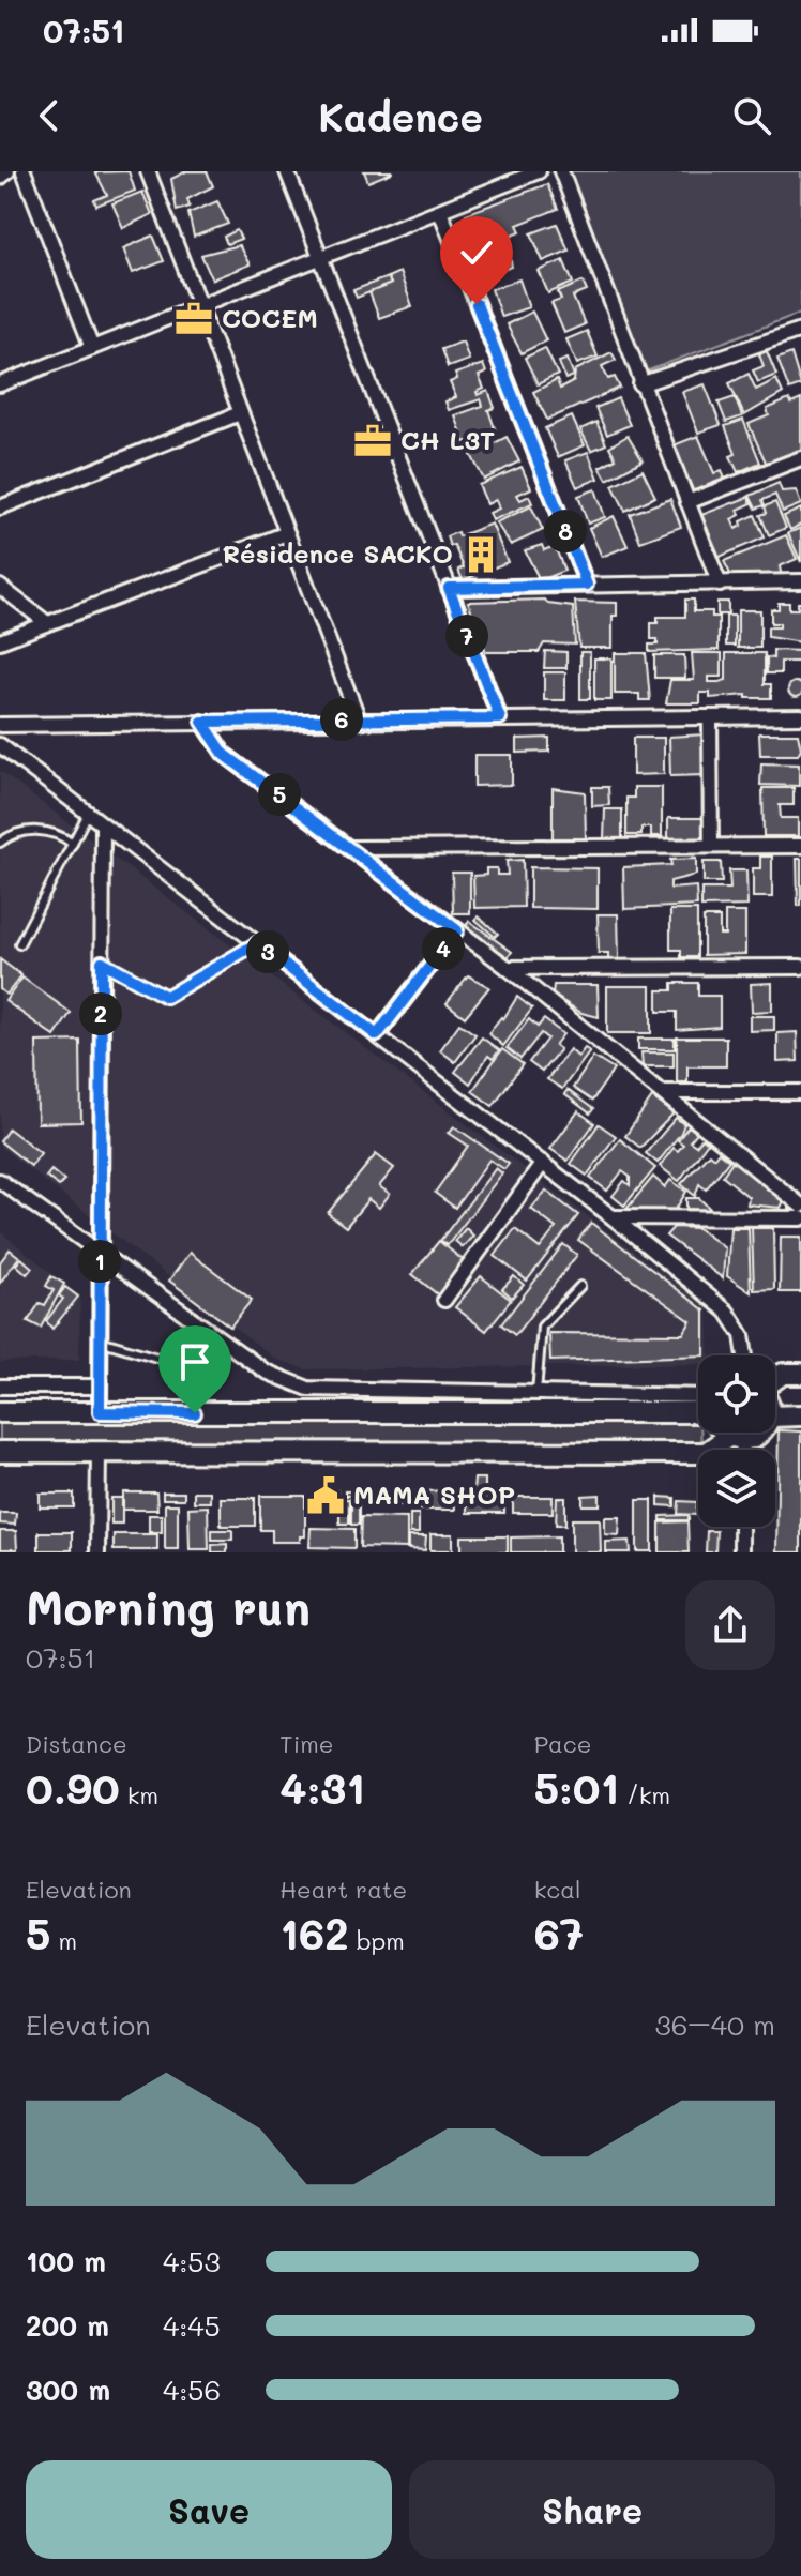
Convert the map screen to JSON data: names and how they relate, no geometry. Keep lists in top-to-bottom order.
{
  "places": {
    "office": ["COCEM", "CH L3T"],
    "building": ["Résidence SACKO"],
    "public building": ["MAMA SHOP"]
  },
  "page": {
    "status": "07:51",
    "header": "Kadence",
    "pins": [
      "8",
      "7",
      "6",
      "5",
      "4",
      "3",
      "2",
      "1"
    ],
    "heading": ["Morning run", "07:51"],
    "stats": [
      ["Distance", "0.90 km"],
      ["Time", "4:31"],
      ["Pace", "5:01 /km"],
      ["Elevation", "5 m"],
      ["Heart rate", "162 bpm"],
      ["kcal", "67"]
    ],
    "chart": ["Elevation", "36–40 m"],
    "list": [
      {
        "name": "100 m",
        "note": "4:53"
      },
      {
        "name": "200 m",
        "note": "4:45"
      },
      {
        "name": "300 m",
        "note": "4:56"
      }
    ],
    "buttons": ["Save", "Share"]
  }
}
